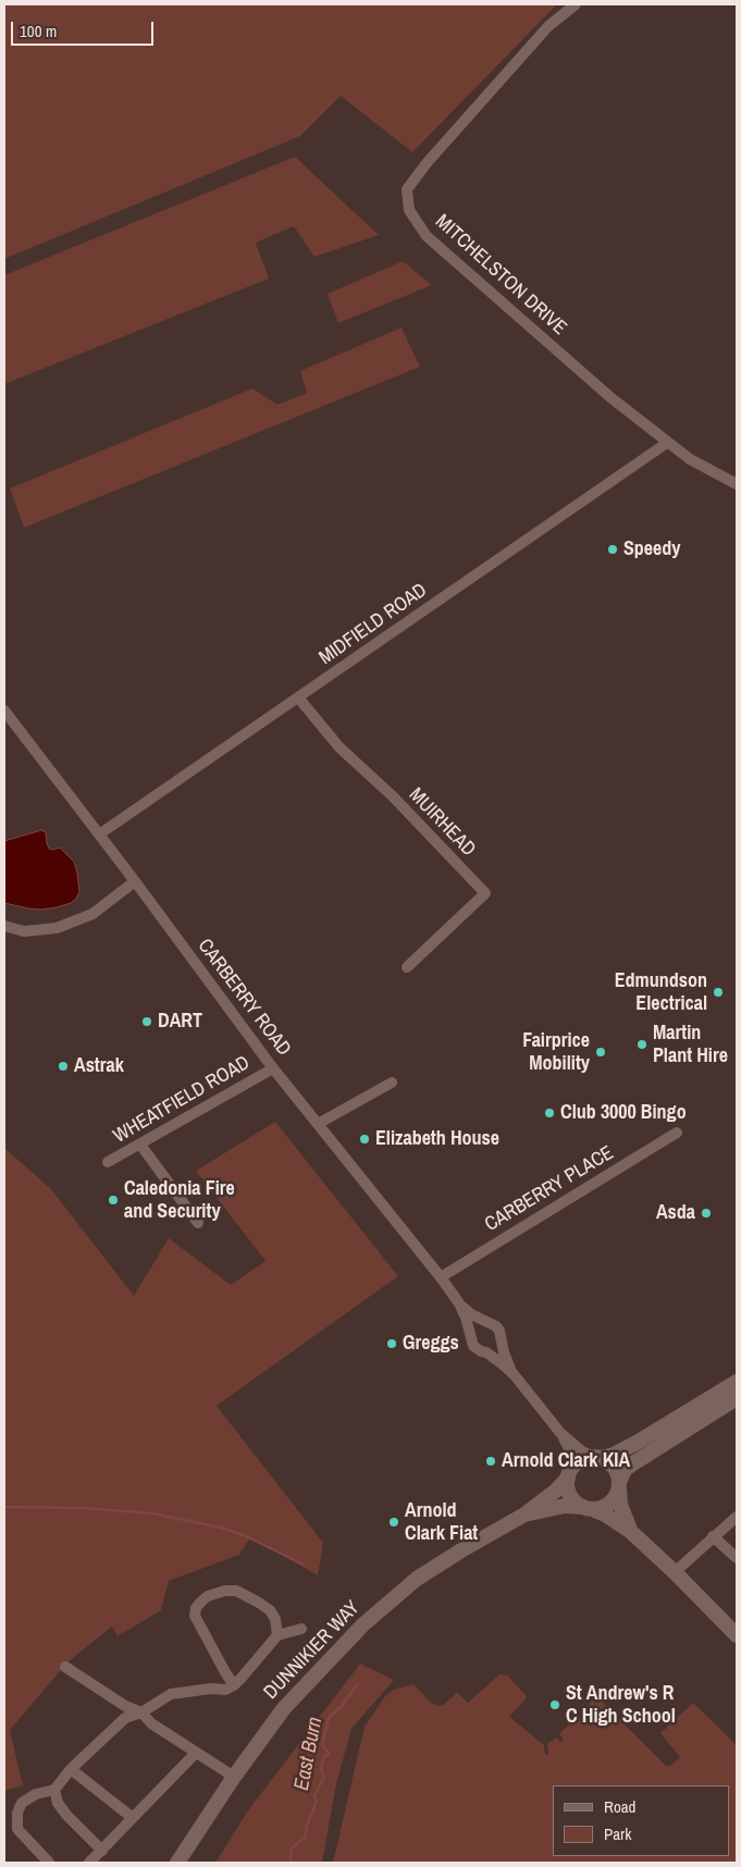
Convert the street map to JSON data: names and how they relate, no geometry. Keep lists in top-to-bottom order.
{
  "streets": {
    "main road": ["DUNNIKIER WAY"],
    "street": [
      "MITCHELSTON DRIVE",
      "MIDFIELD ROAD",
      "MUIRHEAD",
      "CARBERRY ROAD",
      "WHEATFIELD ROAD",
      "CARBERRY PLACE"
    ]
  },
  "crossings": [
    ["MITCHELSTON DRIVE", "MIDFIELD ROAD"],
    ["MIDFIELD ROAD", "MUIRHEAD"],
    ["MIDFIELD ROAD", "CARBERRY ROAD"],
    ["CARBERRY ROAD", "WHEATFIELD ROAD"],
    ["CARBERRY ROAD", "CARBERRY PLACE"],
    ["CARBERRY ROAD", "DUNNIKIER WAY"]
  ],
  "water": ["East Burn"],
  "places": [
    "Speedy",
    "Edmundson Electrical",
    "DART",
    "Martin Plant Hire",
    "Fairprice Mobility",
    "Astrak",
    "Club 3000 Bingo",
    "Elizabeth House",
    "Caledonia Fire and Security",
    "Asda",
    "Greggs",
    "Arnold Clark KIA",
    "Arnold Clark Fiat",
    "St Andrew's R C High School"
  ],
  "legend": ["Road", "Park"],
  "scale_bar": "100 m"
}
